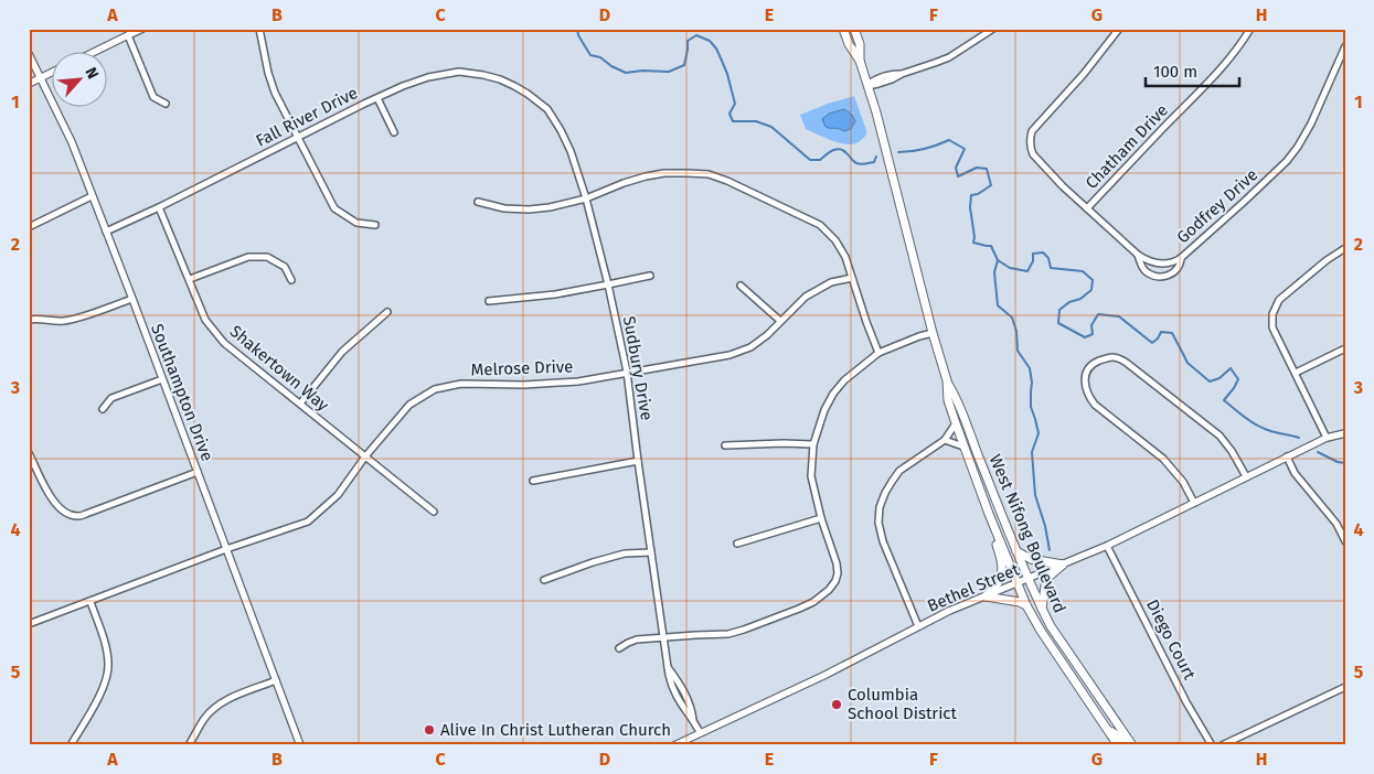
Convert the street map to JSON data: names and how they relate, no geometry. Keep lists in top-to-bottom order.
{
  "streets": {
    "main road": ["West Nifong Boulevard"],
    "street": [
      "Fall River Drive",
      "Chatham Drive",
      "Godfrey Drive",
      "Shakertown Way",
      "Melrose Drive",
      "Sudbury Drive",
      "Southampton Drive",
      "Bethel Street",
      "Diego Court"
    ]
  },
  "crossings": [
    ["Fall River Drive", "Shakertown Way"],
    ["Fall River Drive", "Sudbury Drive"],
    ["Fall River Drive", "Southampton Drive"],
    ["Chatham Drive", "Godfrey Drive"],
    ["Shakertown Way", "Melrose Drive"],
    ["Melrose Drive", "Sudbury Drive"],
    ["Melrose Drive", "Southampton Drive"],
    ["Sudbury Drive", "Bethel Street"],
    ["West Nifong Boulevard", "Bethel Street"],
    ["Bethel Street", "Diego Court"]
  ],
  "places": ["Columbia School District", "Alive In Christ Lutheran Church"],
  "scale_bar": "100 m",
  "north": "top right",
  "grid": {
    "columns": [
      "A",
      "B",
      "C",
      "D",
      "E",
      "F",
      "G",
      "H"
    ],
    "rows": [
      "1",
      "2",
      "3",
      "4",
      "5"
    ]
  }
}
